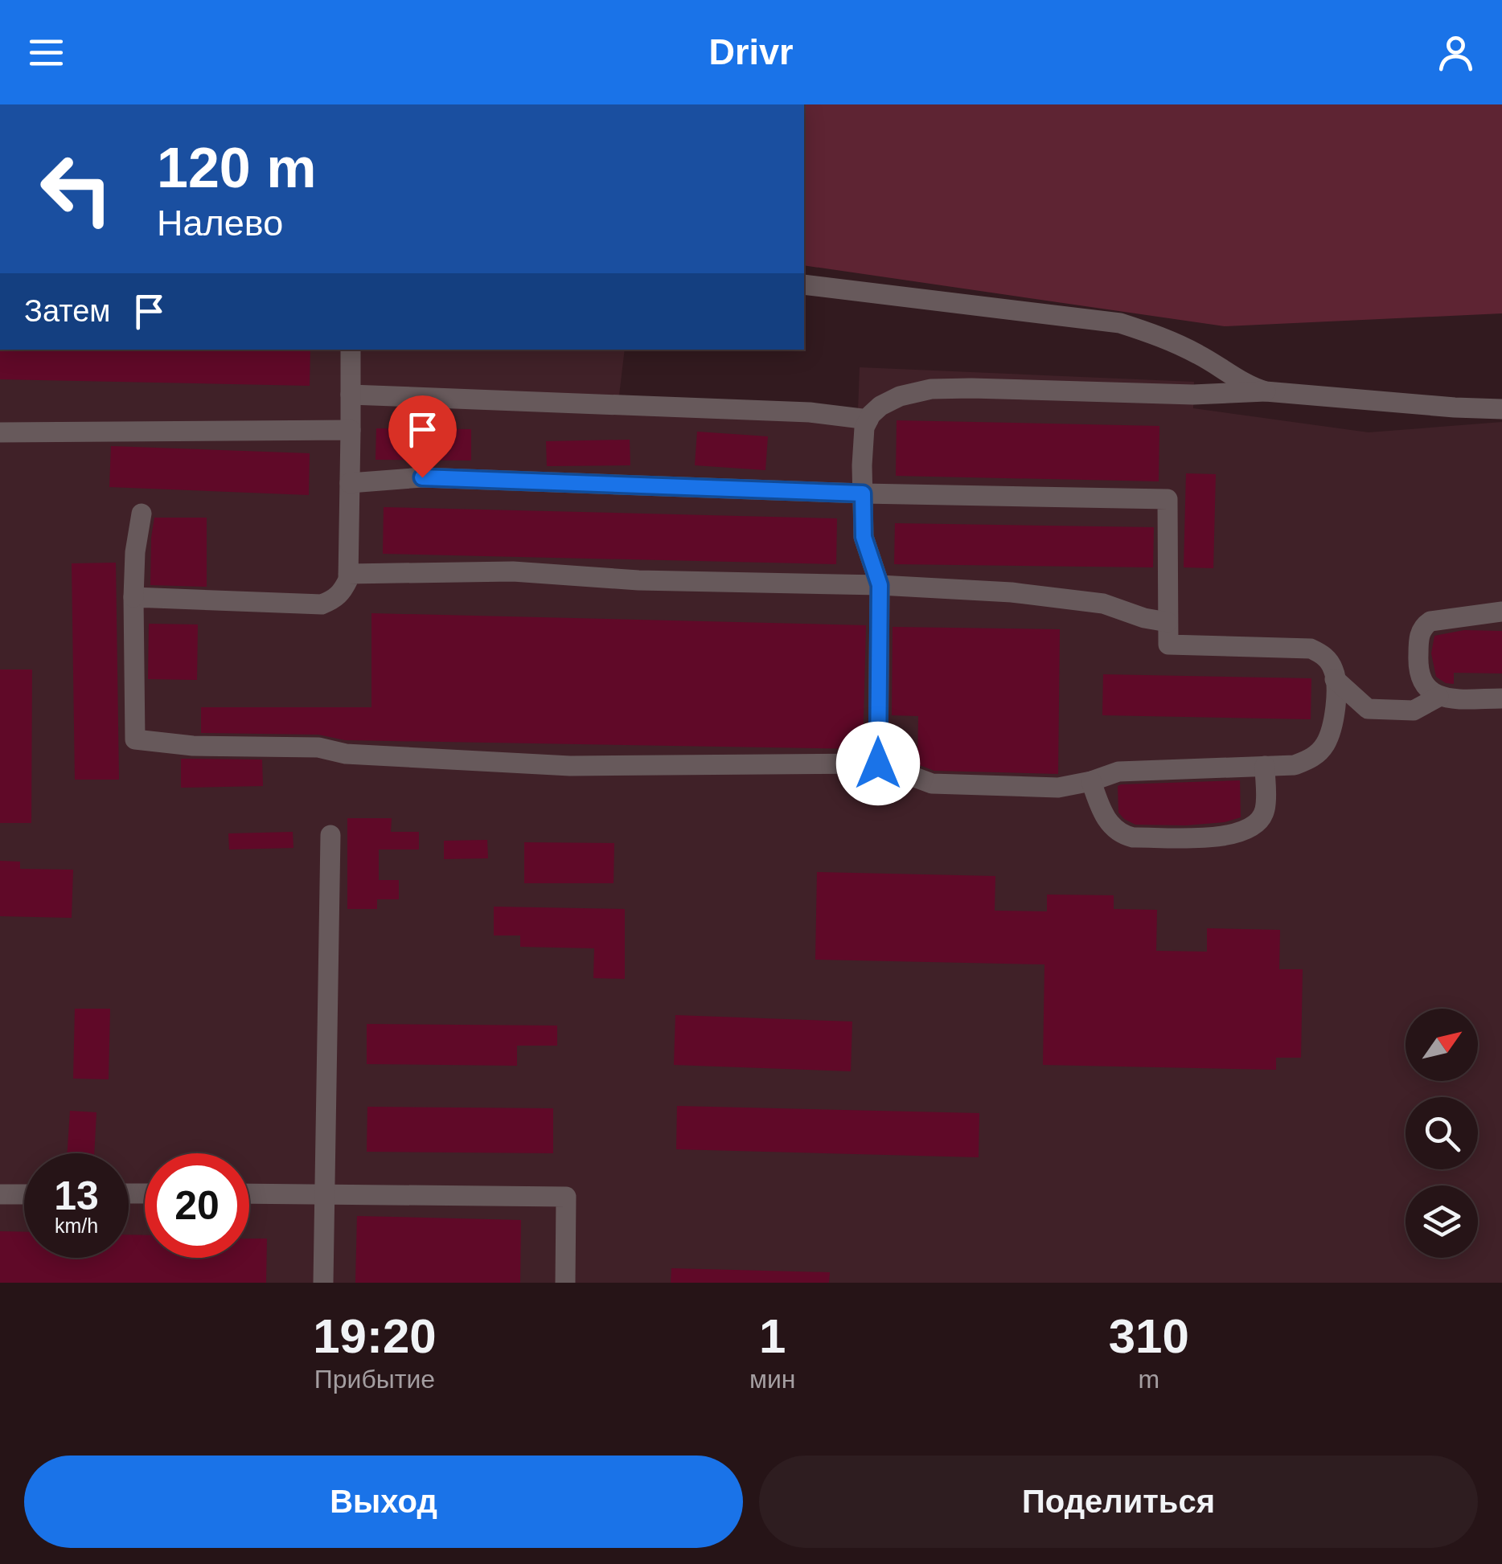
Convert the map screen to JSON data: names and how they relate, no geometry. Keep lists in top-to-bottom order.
{
  "north": "top right",
  "page": {
    "header": "Drivr",
    "turn": ["120 m", "Налево"],
    "then": "Затем",
    "speed": "13 km/h",
    "limit": "20",
    "eta": [
      "19:20",
      "Прибытие",
      "1",
      "мин",
      "310",
      "m"
    ],
    "buttons": ["Выход", "Поделиться"]
  }
}
